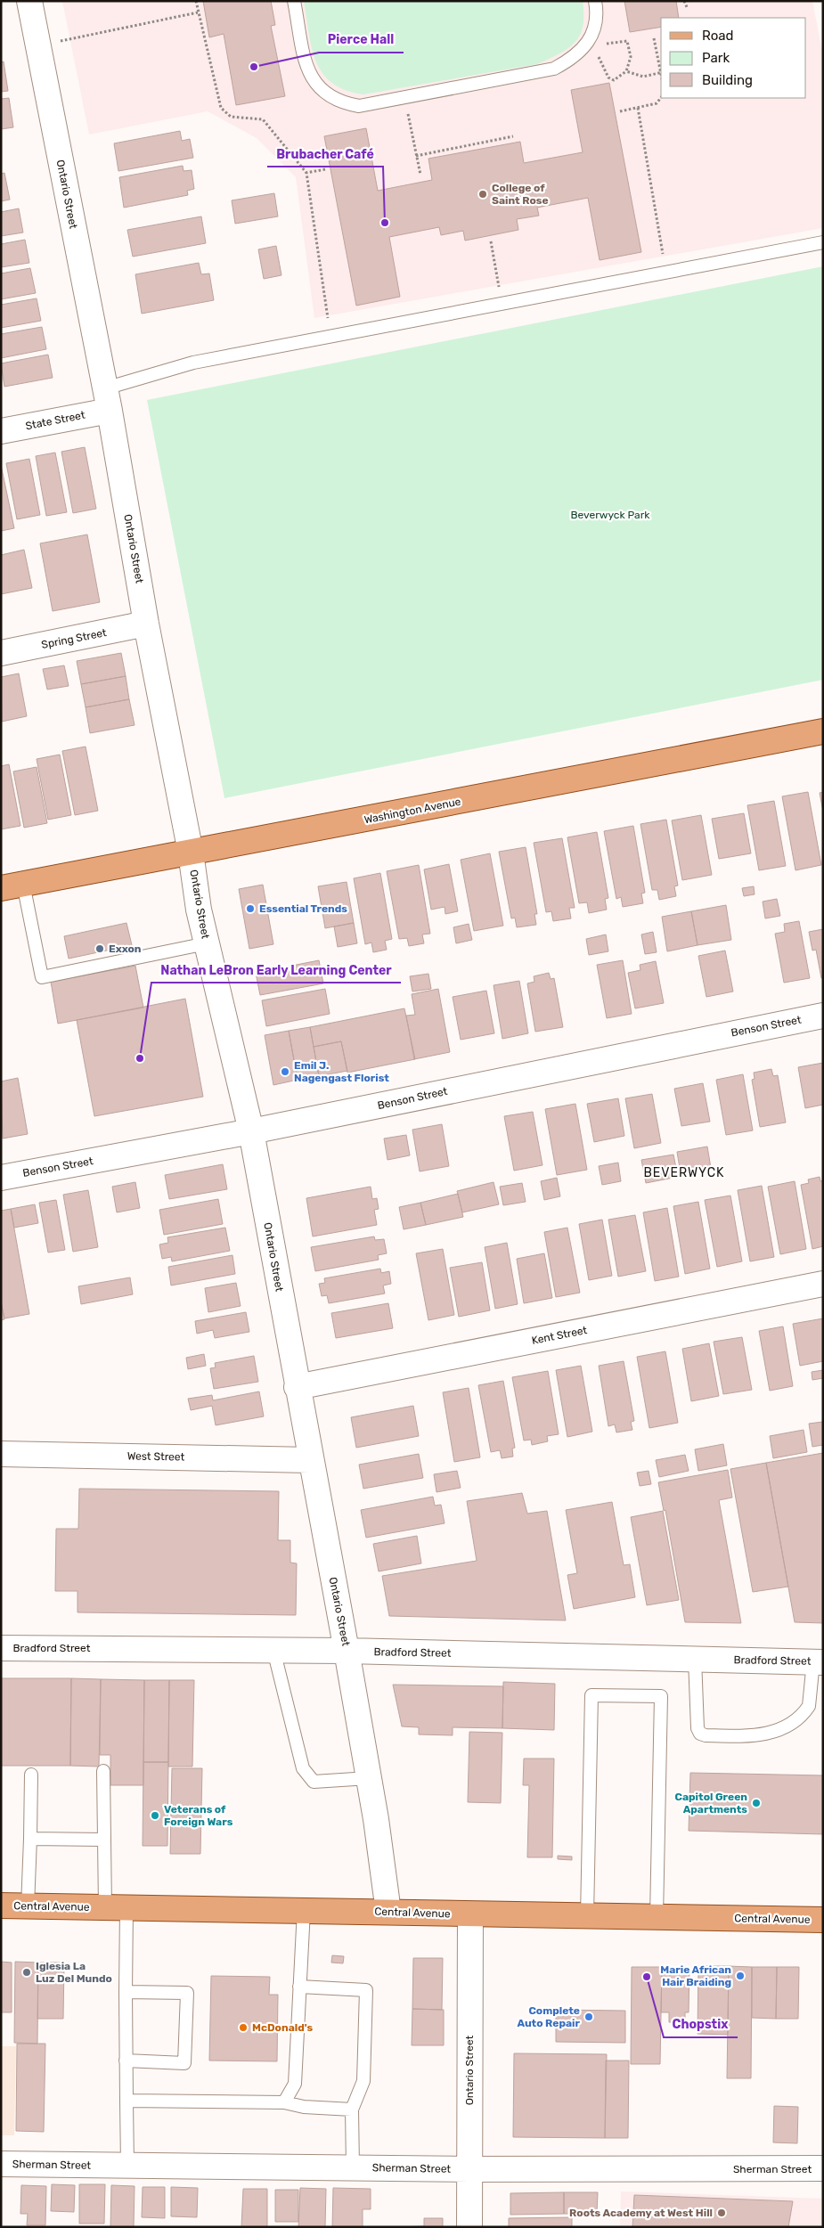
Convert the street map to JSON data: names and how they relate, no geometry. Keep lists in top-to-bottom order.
{
  "streets": {
    "main road": ["Washington Avenue", "Central Avenue"],
    "street": [
      "Ontario Street",
      "State Street",
      "Spring Street",
      "Benson Street",
      "Kent Street",
      "West Street",
      "Bradford Street",
      "Sherman Street"
    ]
  },
  "crossings": [
    ["Ontario Street", "State Street"],
    ["Ontario Street", "Spring Street"],
    ["Ontario Street", "Washington Avenue"],
    ["Ontario Street", "Benson Street"],
    ["Ontario Street", "Kent Street"],
    ["Ontario Street", "West Street"],
    ["Ontario Street", "Bradford Street"],
    ["Ontario Street", "Central Avenue"],
    ["Ontario Street", "Sherman Street"]
  ],
  "districts": ["BEVERWYCK"],
  "parks": ["Beverwyck Park"],
  "places": [
    "Pierce Hall",
    "College of Saint Rose",
    "Brubacher Café",
    "Essential Trends",
    "Exxon",
    "Nathan LeBron Early Learning Center",
    "Emil J. Nagengast Florist",
    "Capitol Green Apartments",
    "Veterans of Foreign Wars",
    "Iglesia La Luz Del Mundo",
    "Marie African Hair Braiding",
    "Chopstix",
    "Complete Auto Repair",
    "McDonald's",
    "Roots Academy at West Hill"
  ],
  "legend": ["Road", "Park", "Building"]
}
